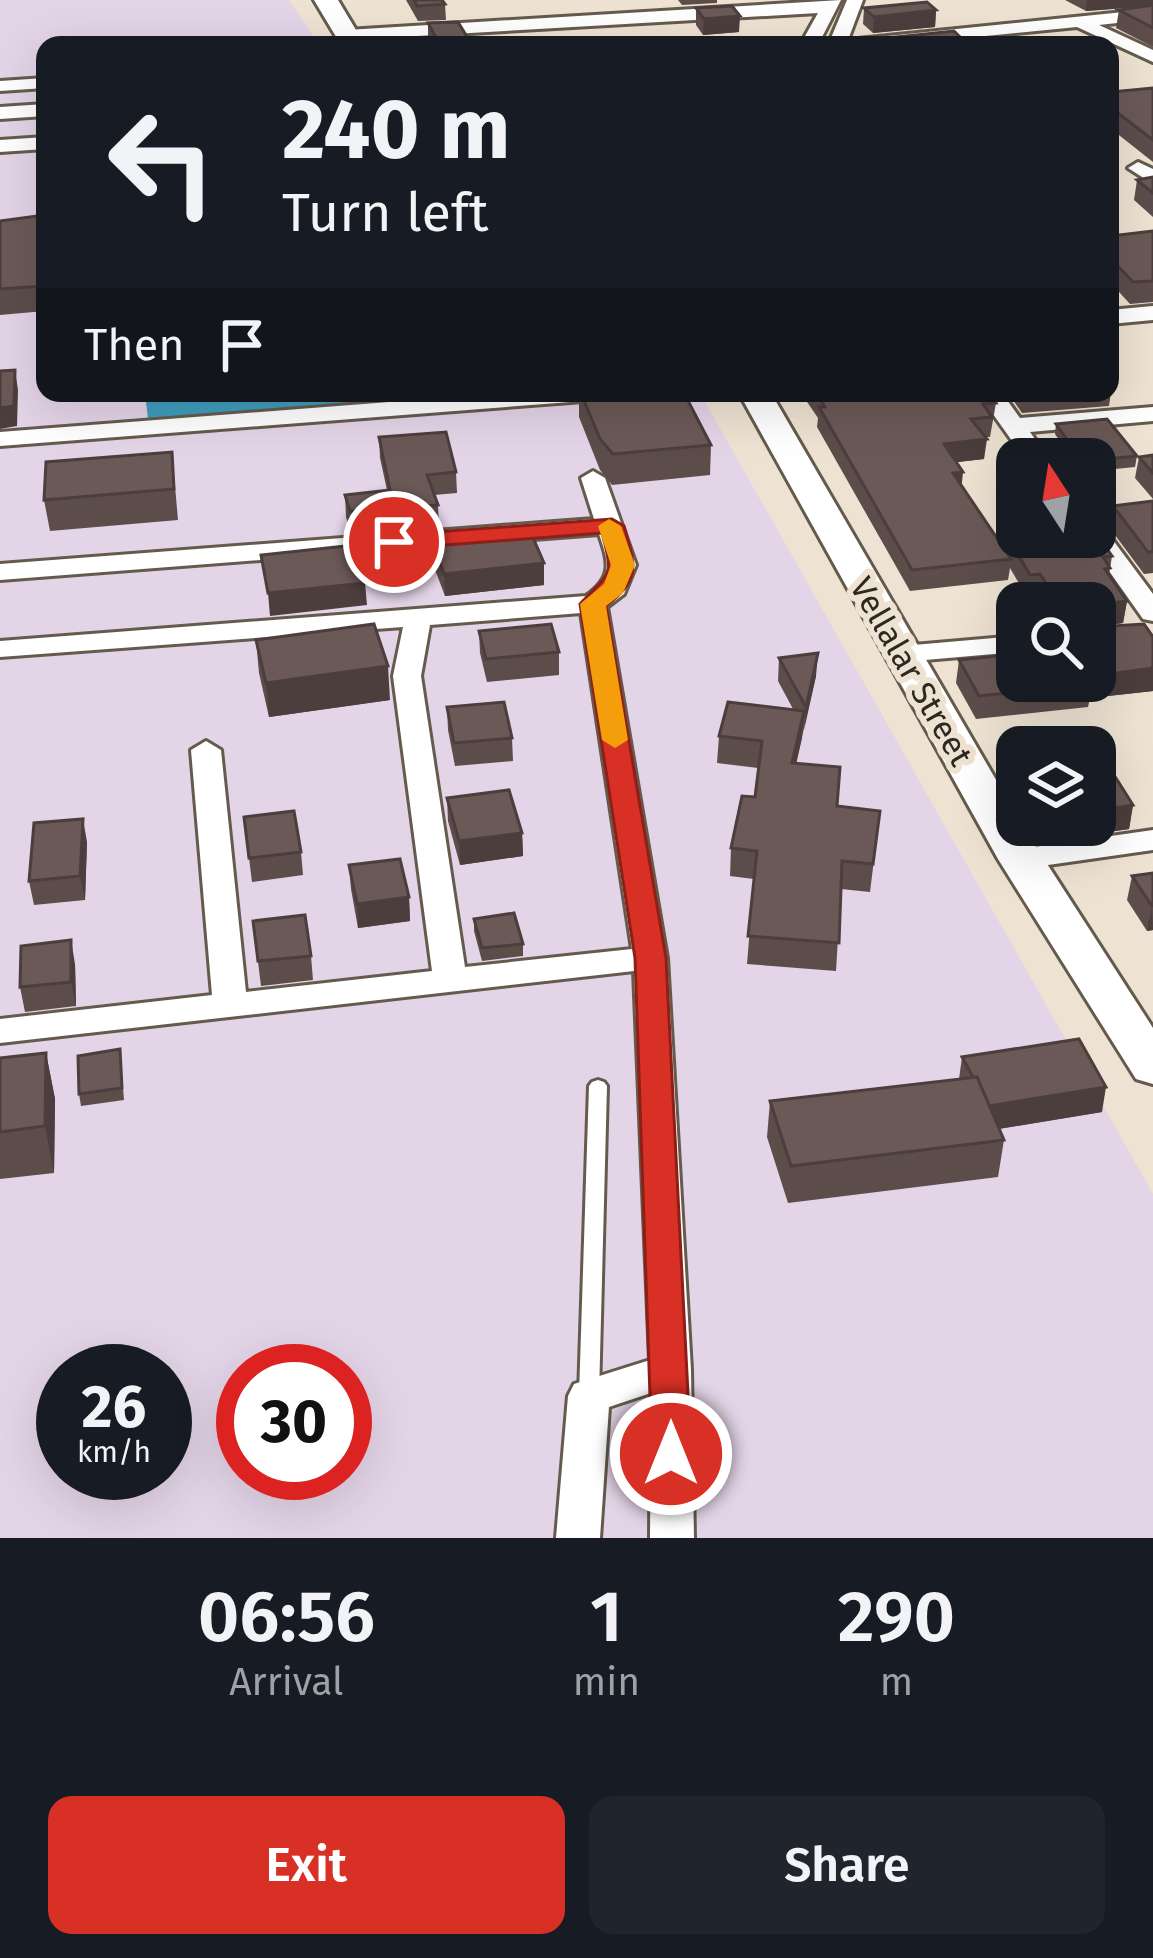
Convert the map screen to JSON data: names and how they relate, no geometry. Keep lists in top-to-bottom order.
{
  "streets": {
    "street": ["Vellalar Street"]
  },
  "north": "top",
  "page": {
    "turn": ["240 m", "Turn left"],
    "then": "Then",
    "speed": "26 km/h",
    "limit": "30",
    "eta": [
      "06:56",
      "Arrival",
      "1",
      "min",
      "290",
      "m"
    ],
    "buttons": ["Exit", "Share"]
  }
}
